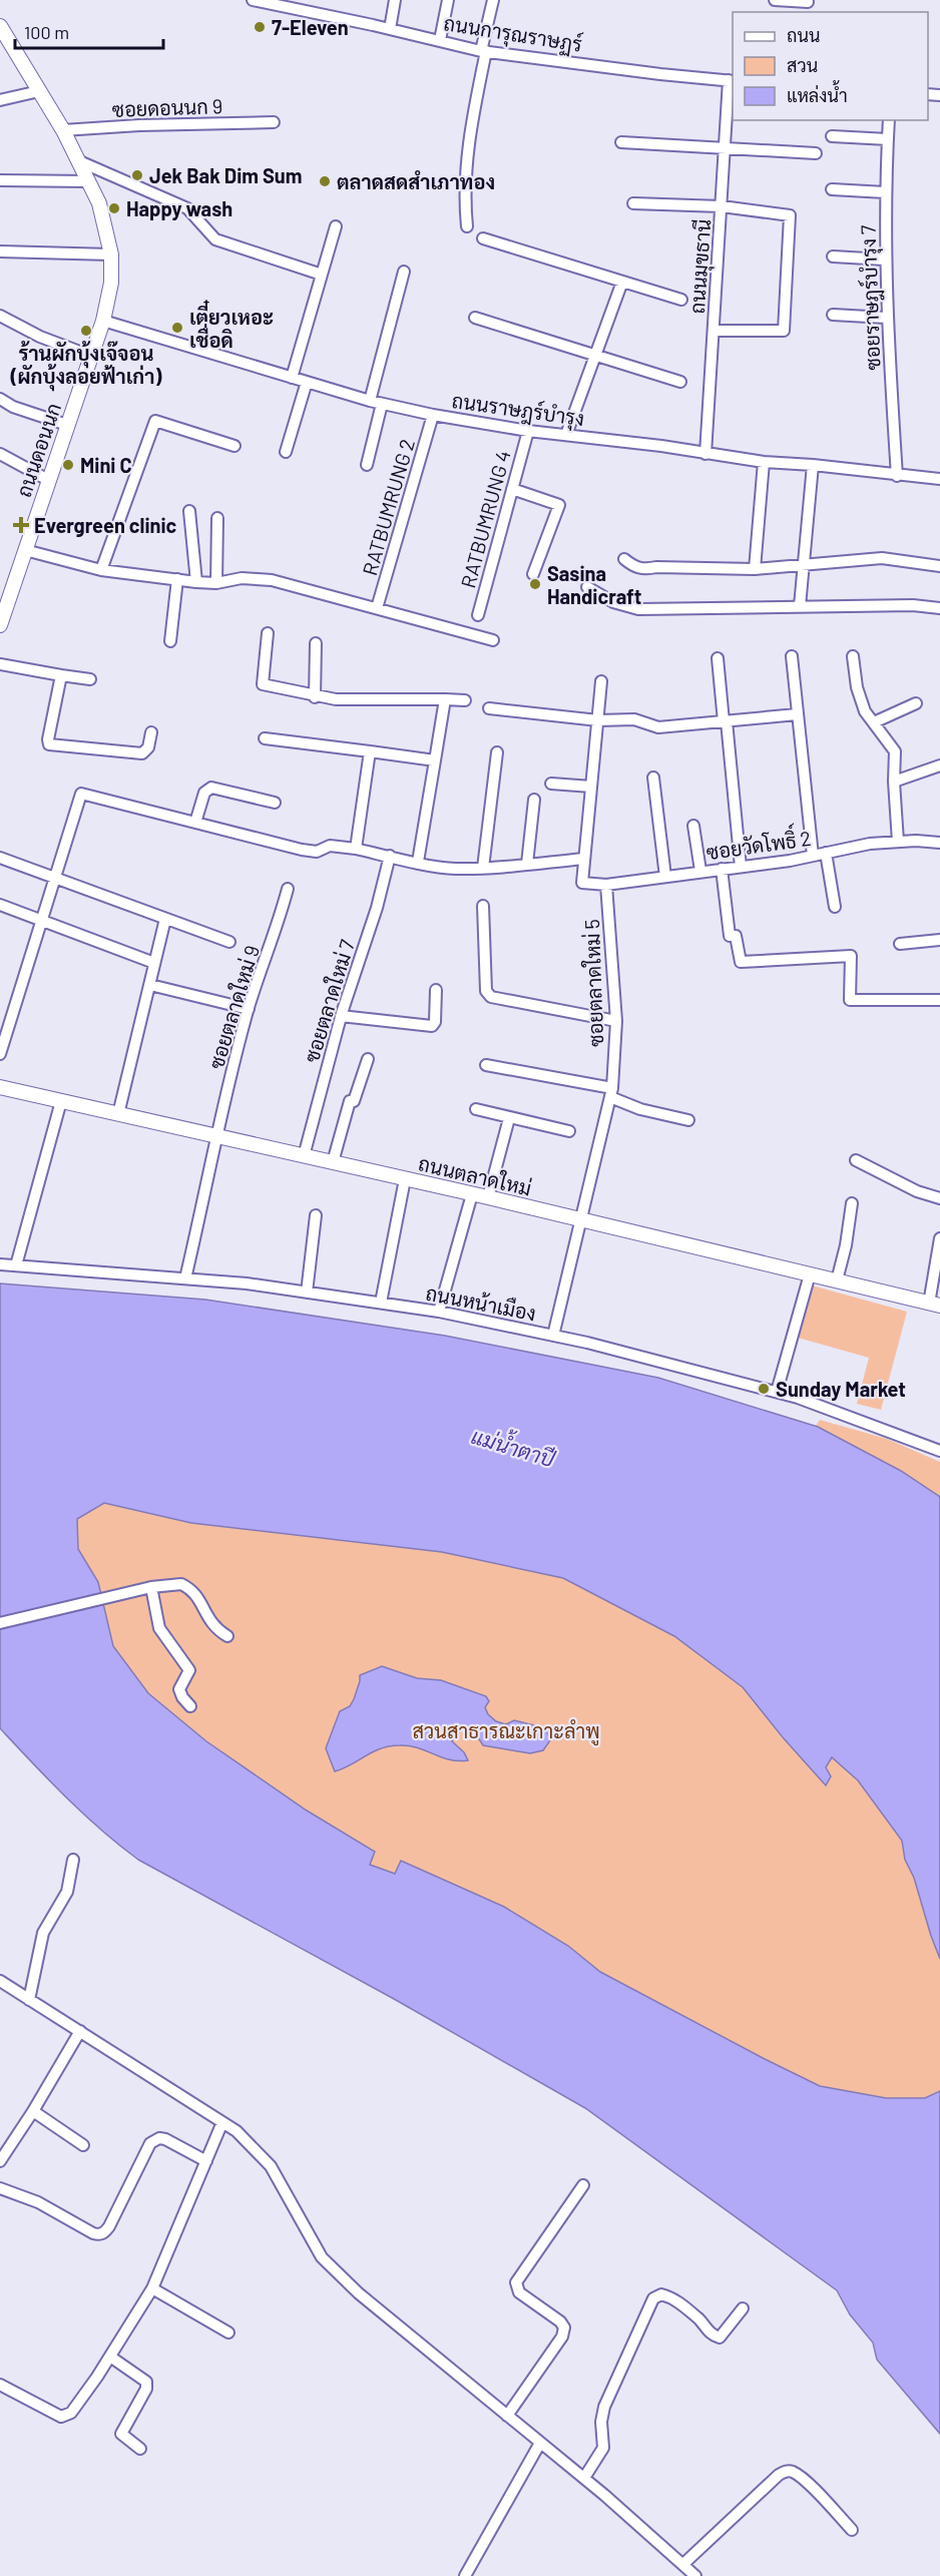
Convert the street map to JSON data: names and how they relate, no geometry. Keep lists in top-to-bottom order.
{
  "streets": {
    "main road": ["ถนนดอนนก", "ถนนตลาดใหม่"],
    "street": [
      "ถนนการุณราษฏร์",
      "ซอยดอนนก 9",
      "ถนนมุขธานี",
      "ซอยราษฎร์บำรุง 7",
      "ถนนราษฎร์บำรุง",
      "RATBUMRUNG 2",
      "RATBUMRUNG 4",
      "ซอยวัดโพธิ์ 2",
      "ซอยตลาดใหม่ 5",
      "ซอยตลาดใหม่ 7",
      "ซอยตลาดใหม่ 9",
      "ถนนหน้าเมือง"
    ]
  },
  "crossings": [
    ["ถนนการุณราษฏร์", "ถนนมุขธานี"],
    ["ซอยดอนนก 9", "ถนนดอนนก"],
    ["ถนนมุขธานี", "ถนนราษฎร์บำรุง"],
    ["ซอยราษฎร์บำรุง 7", "ถนนราษฎร์บำรุง"],
    ["ถนนราษฎร์บำรุง", "ถนนดอนนก"],
    ["ถนนราษฎร์บำรุง", "RATBUMRUNG 2"],
    ["ถนนราษฎร์บำรุง", "RATBUMRUNG 4"],
    ["ซอยวัดโพธิ์ 2", "ซอยตลาดใหม่ 5"],
    ["ซอยตลาดใหม่ 5", "ถนนตลาดใหม่"],
    ["ซอยตลาดใหม่ 5", "ถนนหน้าเมือง"],
    ["ซอยตลาดใหม่ 7", "ถนนตลาดใหม่"],
    ["ซอยตลาดใหม่ 9", "ถนนตลาดใหม่"],
    ["ซอยตลาดใหม่ 9", "ถนนหน้าเมือง"]
  ],
  "water": ["แม่น้ำตาปี"],
  "parks": ["สวนสาธารณะเกาะลำพู"],
  "places": {
    "other": [
      "7-Eleven",
      "Jek Bak Dim Sum",
      "ตลาดสดสำเภาทอง",
      "Happy wash",
      "เตี๋ยวเหอะ เชื่อดิ",
      "ร้านผักบุ้งเจ๊จอน (ผักบุ้งลอยฟ้าเก่า)",
      "Mini C",
      "Sasina Handicraft",
      "Sunday Market"
    ],
    "health": ["Evergreen clinic"]
  },
  "legend": ["ถนน", "สวน", "แหล่งน้ำ"],
  "scale_bar": "100 m"
}
